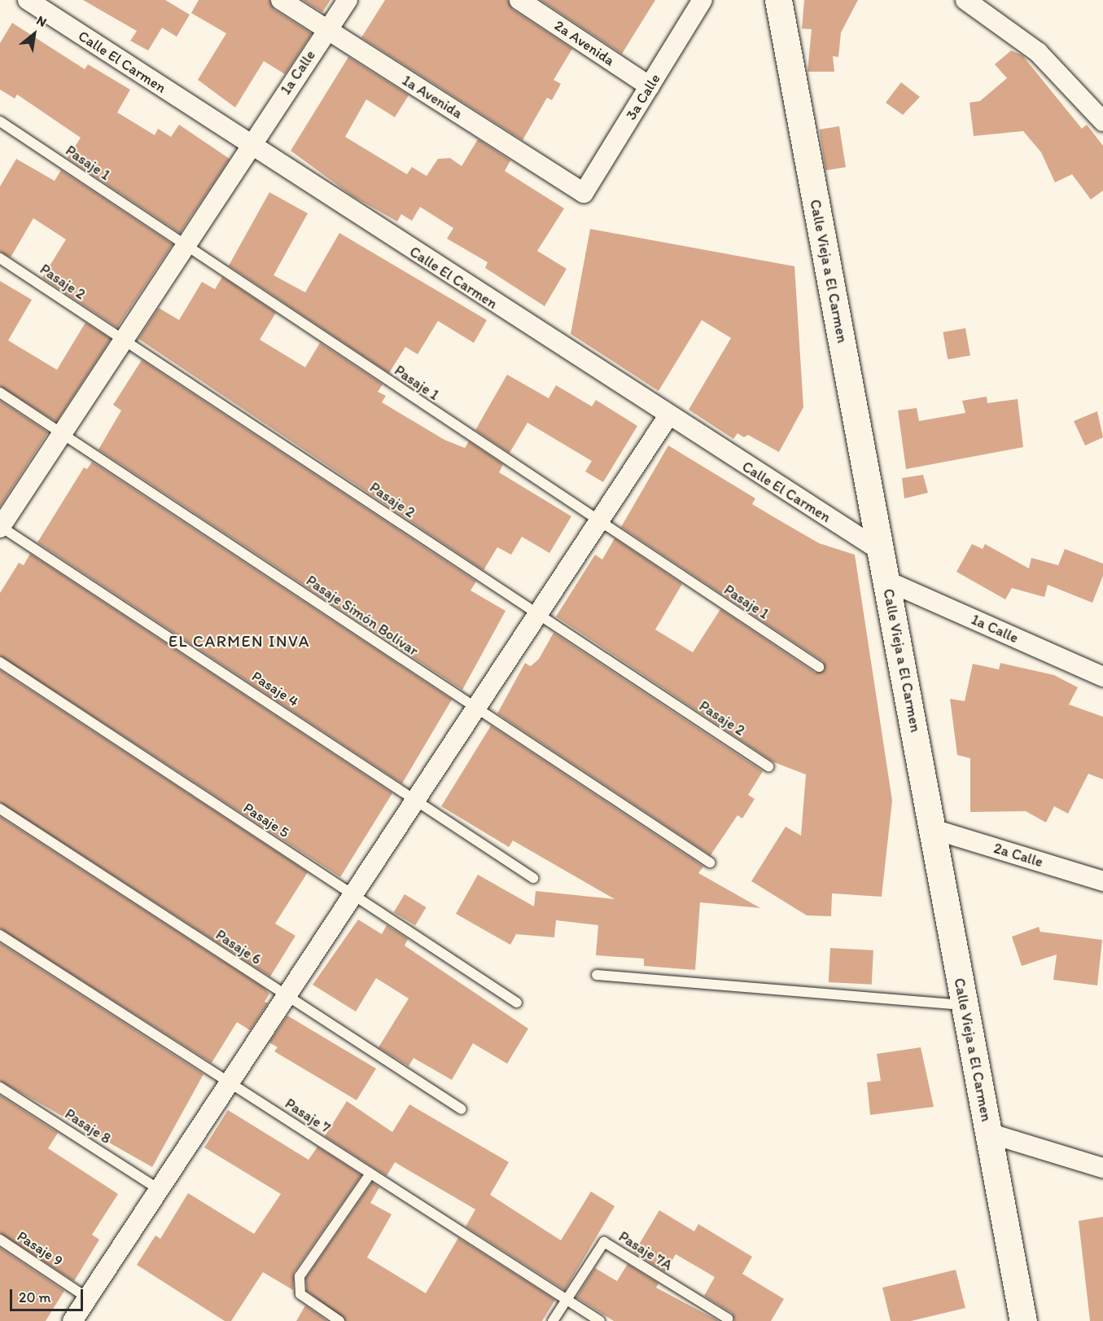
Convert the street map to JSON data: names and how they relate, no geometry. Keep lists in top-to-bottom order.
{
  "streets": {
    "street": [
      "2a Avenida",
      "Calle El Carmen",
      "1a Calle",
      "1a Avenida",
      "3a Calle",
      "Calle Vieja a El Carmen",
      "2a Calle"
    ],
    "lane": [
      "Pasaje 1",
      "Pasaje 2",
      "Pasaje Simón Bolívar",
      "Pasaje 4",
      "Pasaje 5",
      "Pasaje 6",
      "Pasaje 7",
      "Pasaje 8",
      "Pasaje 9",
      "Pasaje 7A"
    ]
  },
  "crossings": [
    ["2a Avenida", "3a Calle"],
    ["Calle El Carmen", "1a Calle"],
    ["Calle El Carmen", "Calle Vieja a El Carmen"],
    ["1a Calle", "1a Avenida"],
    ["1a Calle", "Pasaje 1"],
    ["1a Calle", "Calle Vieja a El Carmen"],
    ["1a Calle", "Pasaje 2"],
    ["1a Calle", "Pasaje Simón Bolívar"],
    ["1a Calle", "Pasaje 4"],
    ["1a Avenida", "3a Calle"],
    ["Calle Vieja a El Carmen", "2a Calle"],
    ["Pasaje 7", "Pasaje 7A"]
  ],
  "districts": ["EL CARMEN INVA"],
  "scale_bar": "20 m",
  "north": "top right"
}
